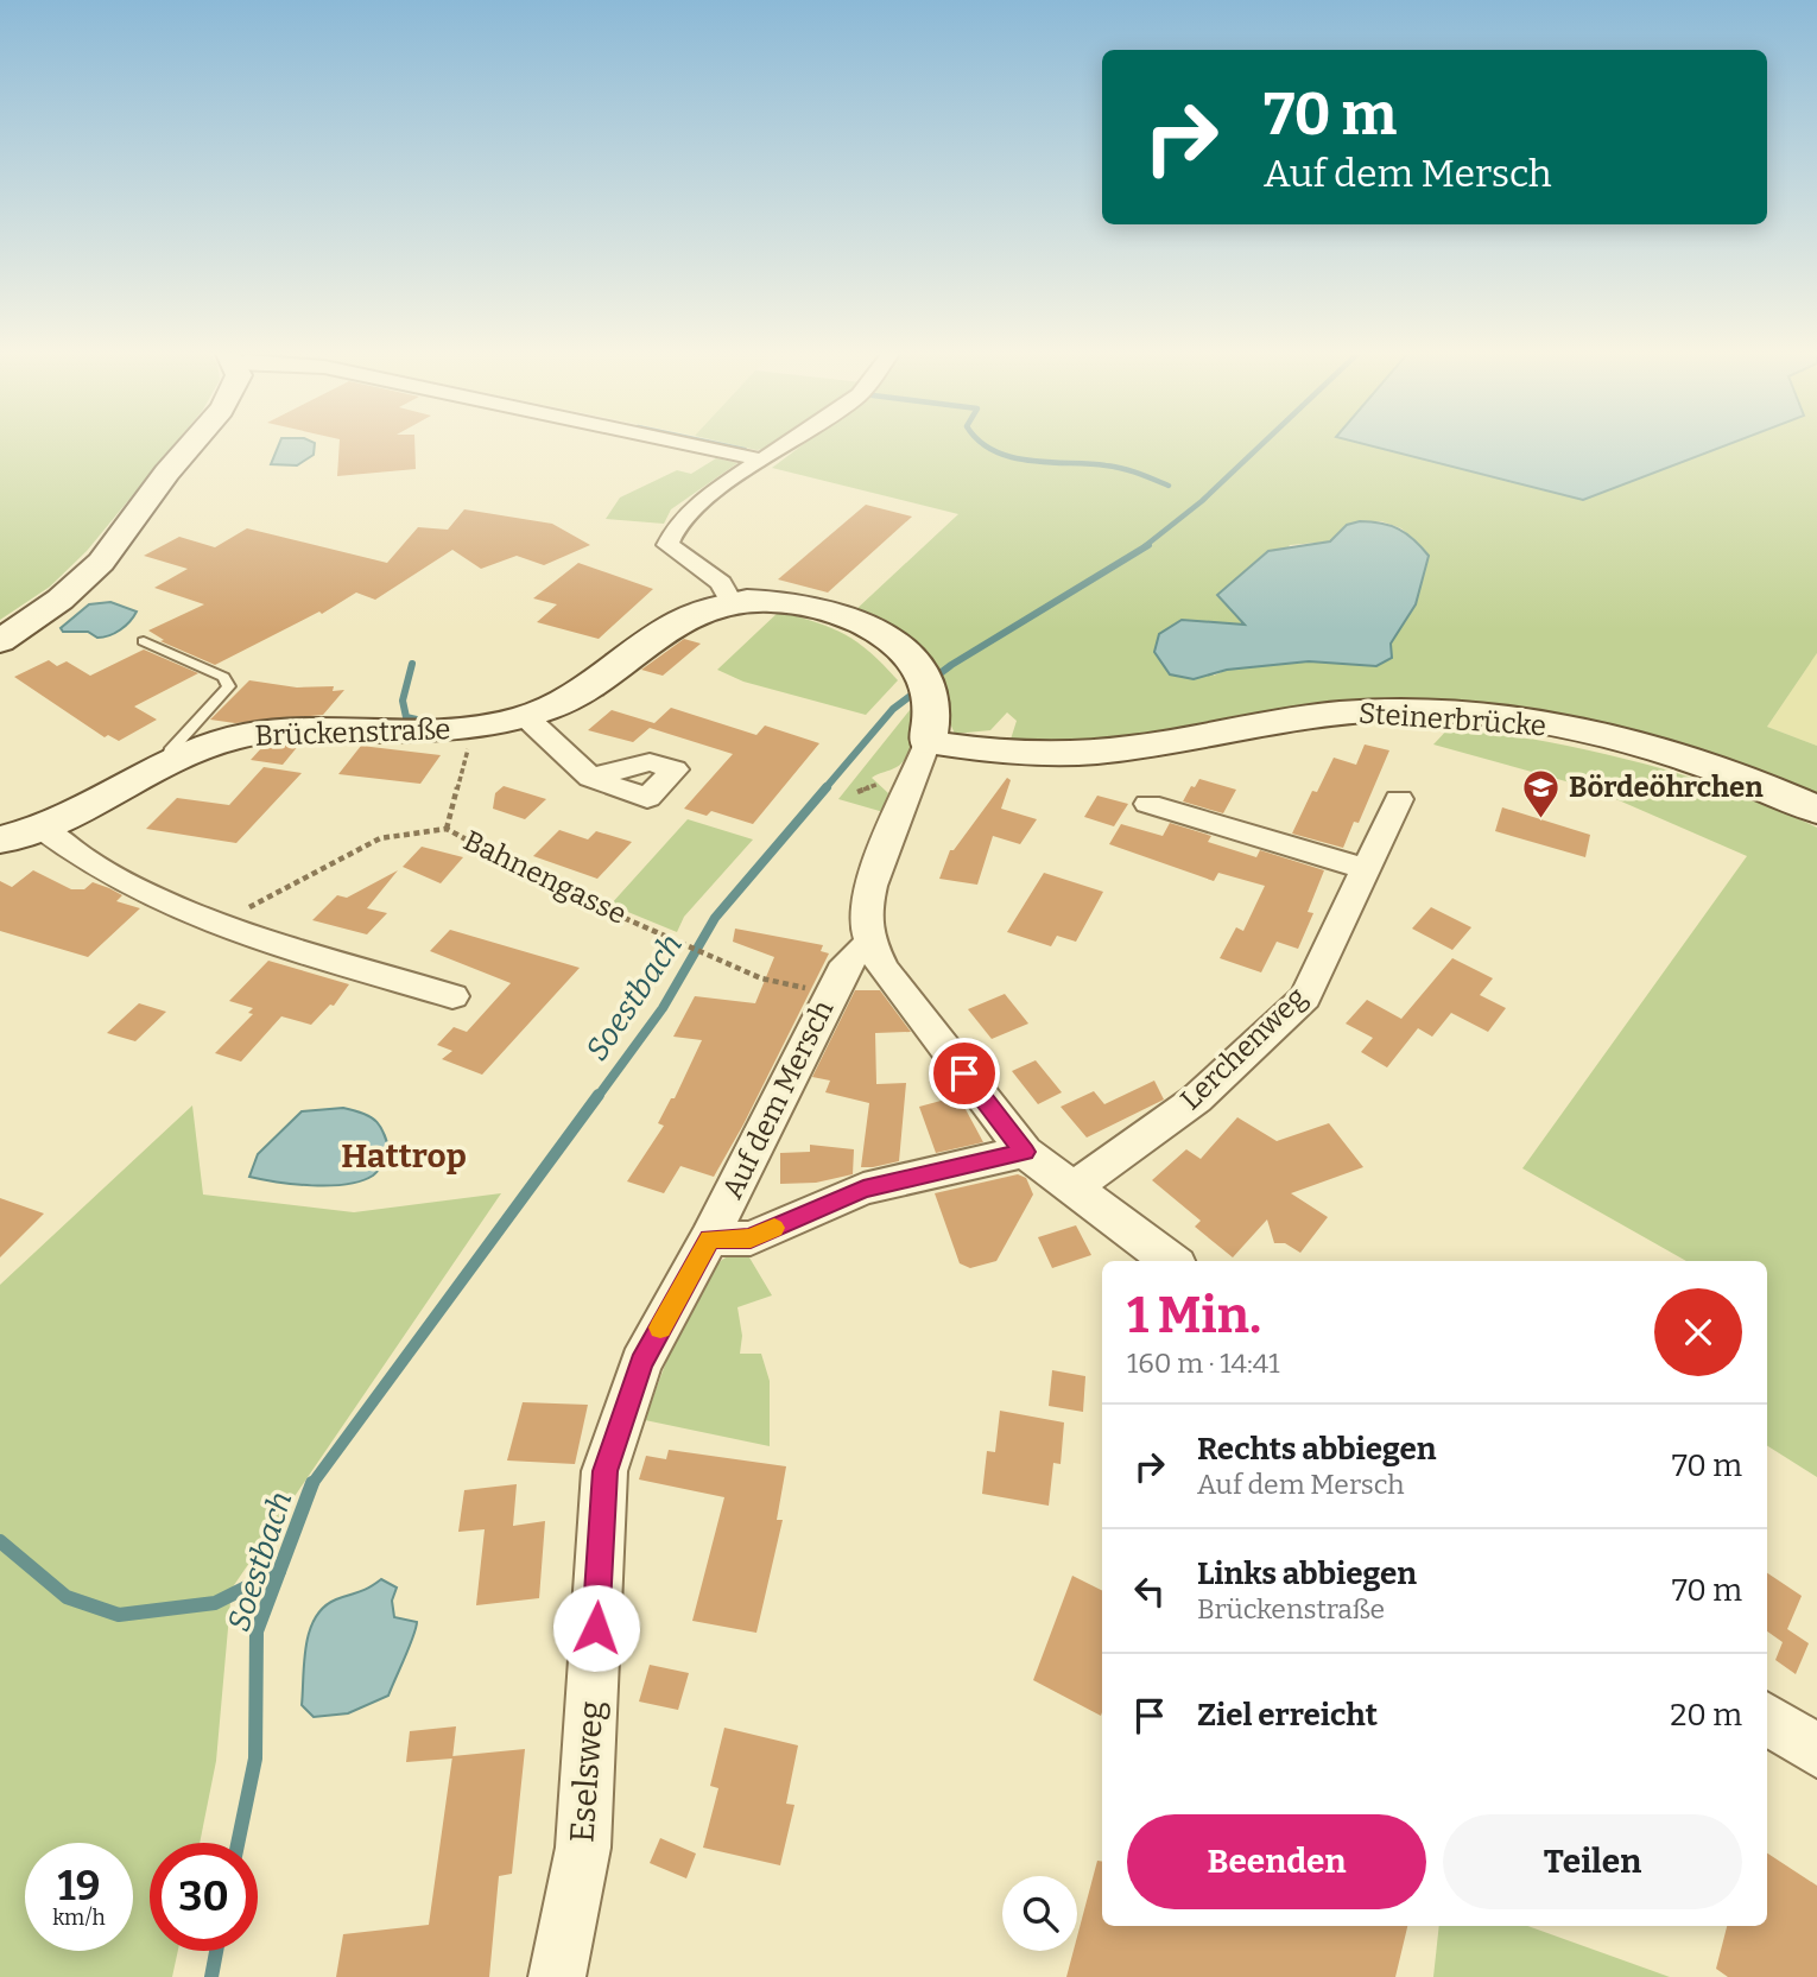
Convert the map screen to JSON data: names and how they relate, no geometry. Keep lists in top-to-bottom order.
{
  "streets": {
    "street": [
      "Steinerbrücke",
      "Brückenstraße",
      "Lerchenweg",
      "Auf dem Mersch",
      "Eselsweg"
    ],
    "path": ["Bahnengasse"]
  },
  "crossings": [
    ["Steinerbrücke", "Brückenstraße"],
    ["Bahnengasse", "Auf dem Mersch"],
    ["Auf dem Mersch", "Eselsweg"]
  ],
  "districts": ["Hattrop"],
  "water": ["Soestbach"],
  "places": {
    "school or university": ["Bördeöhrchen"]
  },
  "page": {
    "turn": ["70 m", "Auf dem Mersch"],
    "heading": ["1 Min.", "160 m · 14:41"],
    "list": [
      {
        "name": "Rechts abbiegen",
        "note": "Auf dem Mersch",
        "value": "70 m"
      },
      {
        "name": "Links abbiegen",
        "note": "Brückenstraße",
        "value": "70 m"
      },
      {
        "name": "Ziel erreicht",
        "value": "20 m"
      }
    ],
    "buttons": ["Beenden", "Teilen"],
    "speed": "19 km/h",
    "limit": "30"
  }
}
